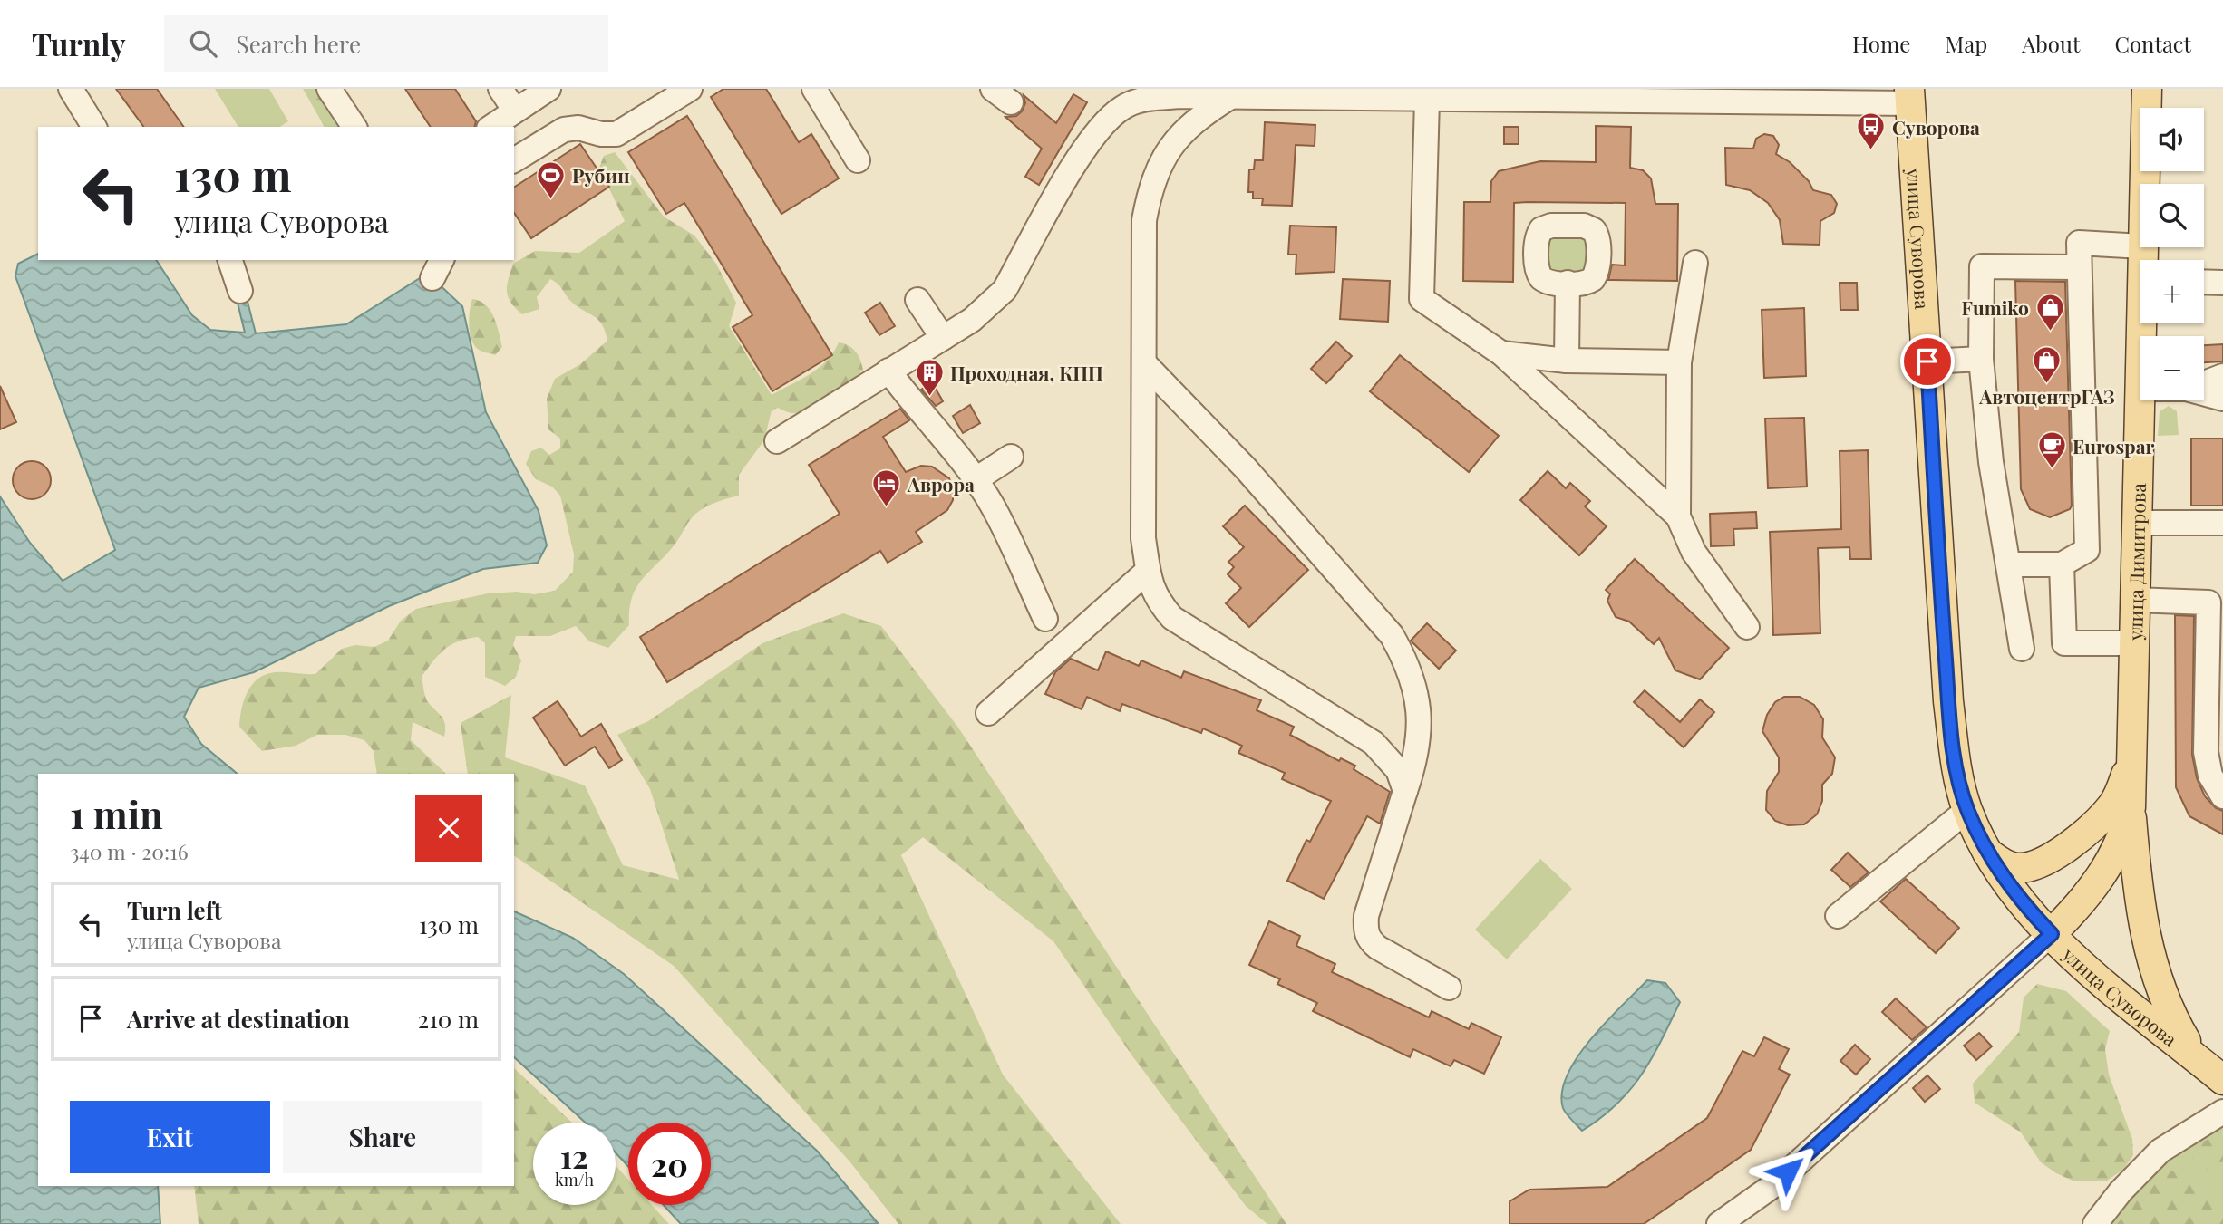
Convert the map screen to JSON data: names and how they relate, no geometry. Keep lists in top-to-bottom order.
{
  "streets": {
    "main road": ["улица Суворова", "улица Димитрова"]
  },
  "crossings": [
    ["улица Суворова", "улица Димитрова"]
  ],
  "places": {
    "bus stop": ["Суворова"],
    "sports": ["Рубин"],
    "shop": ["Fumiko", "АвтоцентрГАЗ"],
    "building": ["Проходная, КПП"],
    "cafe": ["Eurospar"],
    "hotel": ["Аврора"]
  },
  "page": {
    "header": "Turnly",
    "search": "Search here",
    "nav": [
      "Home",
      "Map",
      "About",
      "Contact"
    ],
    "map_buttons": ["+", "−"],
    "turn": ["130 m", "улица Суворова"],
    "heading": ["1 min", "340 m · 20:16"],
    "list": [
      {
        "name": "Turn left",
        "note": "улица Суворова",
        "value": "130 m"
      },
      {
        "name": "Arrive at destination",
        "value": "210 m"
      }
    ],
    "buttons": ["Exit", "Share"],
    "speed": "12 km/h",
    "limit": "20"
  }
}
